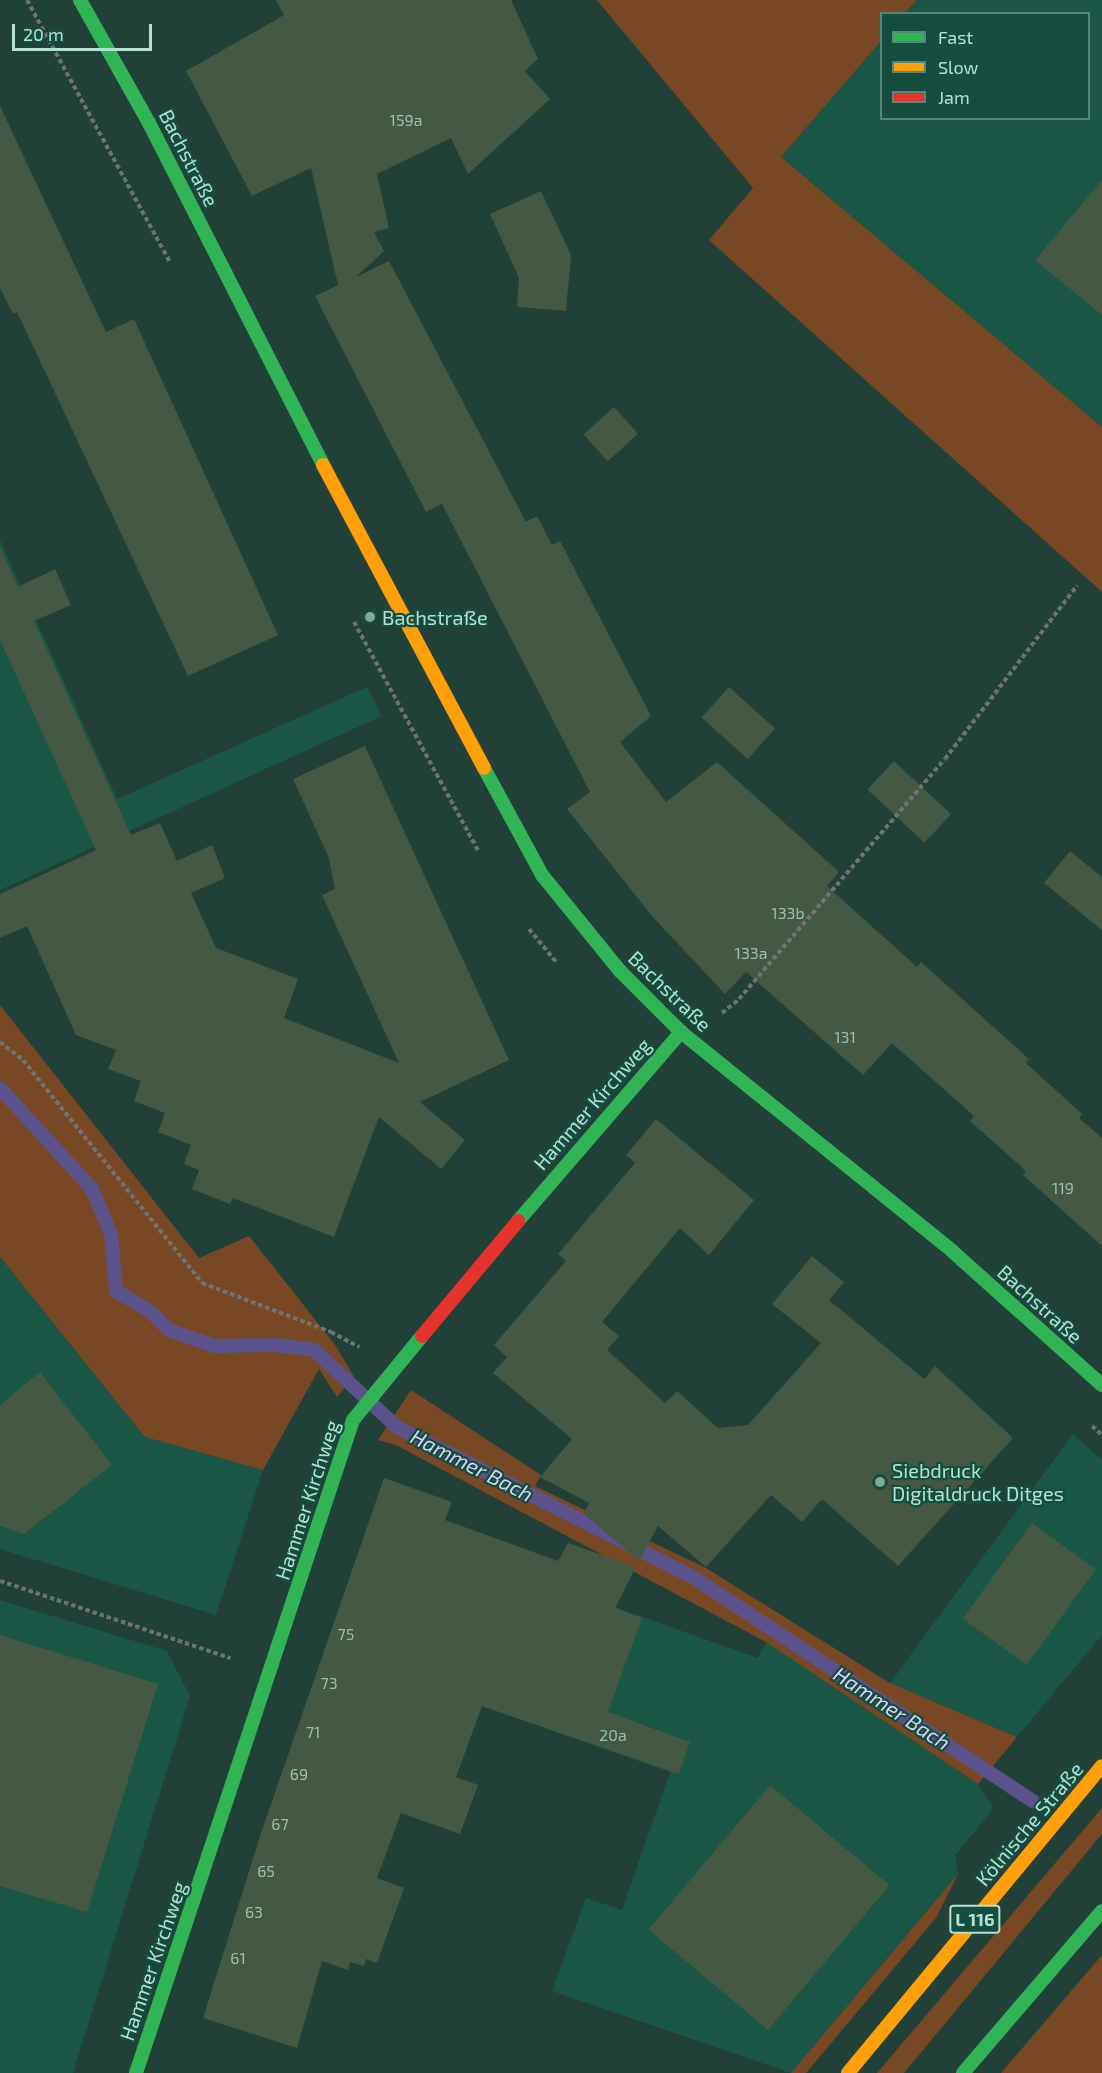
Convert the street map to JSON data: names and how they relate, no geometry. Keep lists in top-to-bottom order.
{
  "streets": {
    "street": [
      "Bachstraße",
      "Hammer Kirchweg",
      "Kölnische Straße",
      "L 116"
    ]
  },
  "crossings": [
    ["Bachstraße", "Hammer Kirchweg"]
  ],
  "water": ["Hammer Bach"],
  "places": ["Bachstraße", "Siebdruck Digitaldruck Ditges"],
  "house_numbers": [
    "159a",
    "133b",
    "133a",
    "131",
    "119",
    "75",
    "73",
    "71",
    "20a",
    "69",
    "67",
    "65",
    "63",
    "61"
  ],
  "legend": ["Fast", "Slow", "Jam"],
  "scale_bar": "20 m"
}
